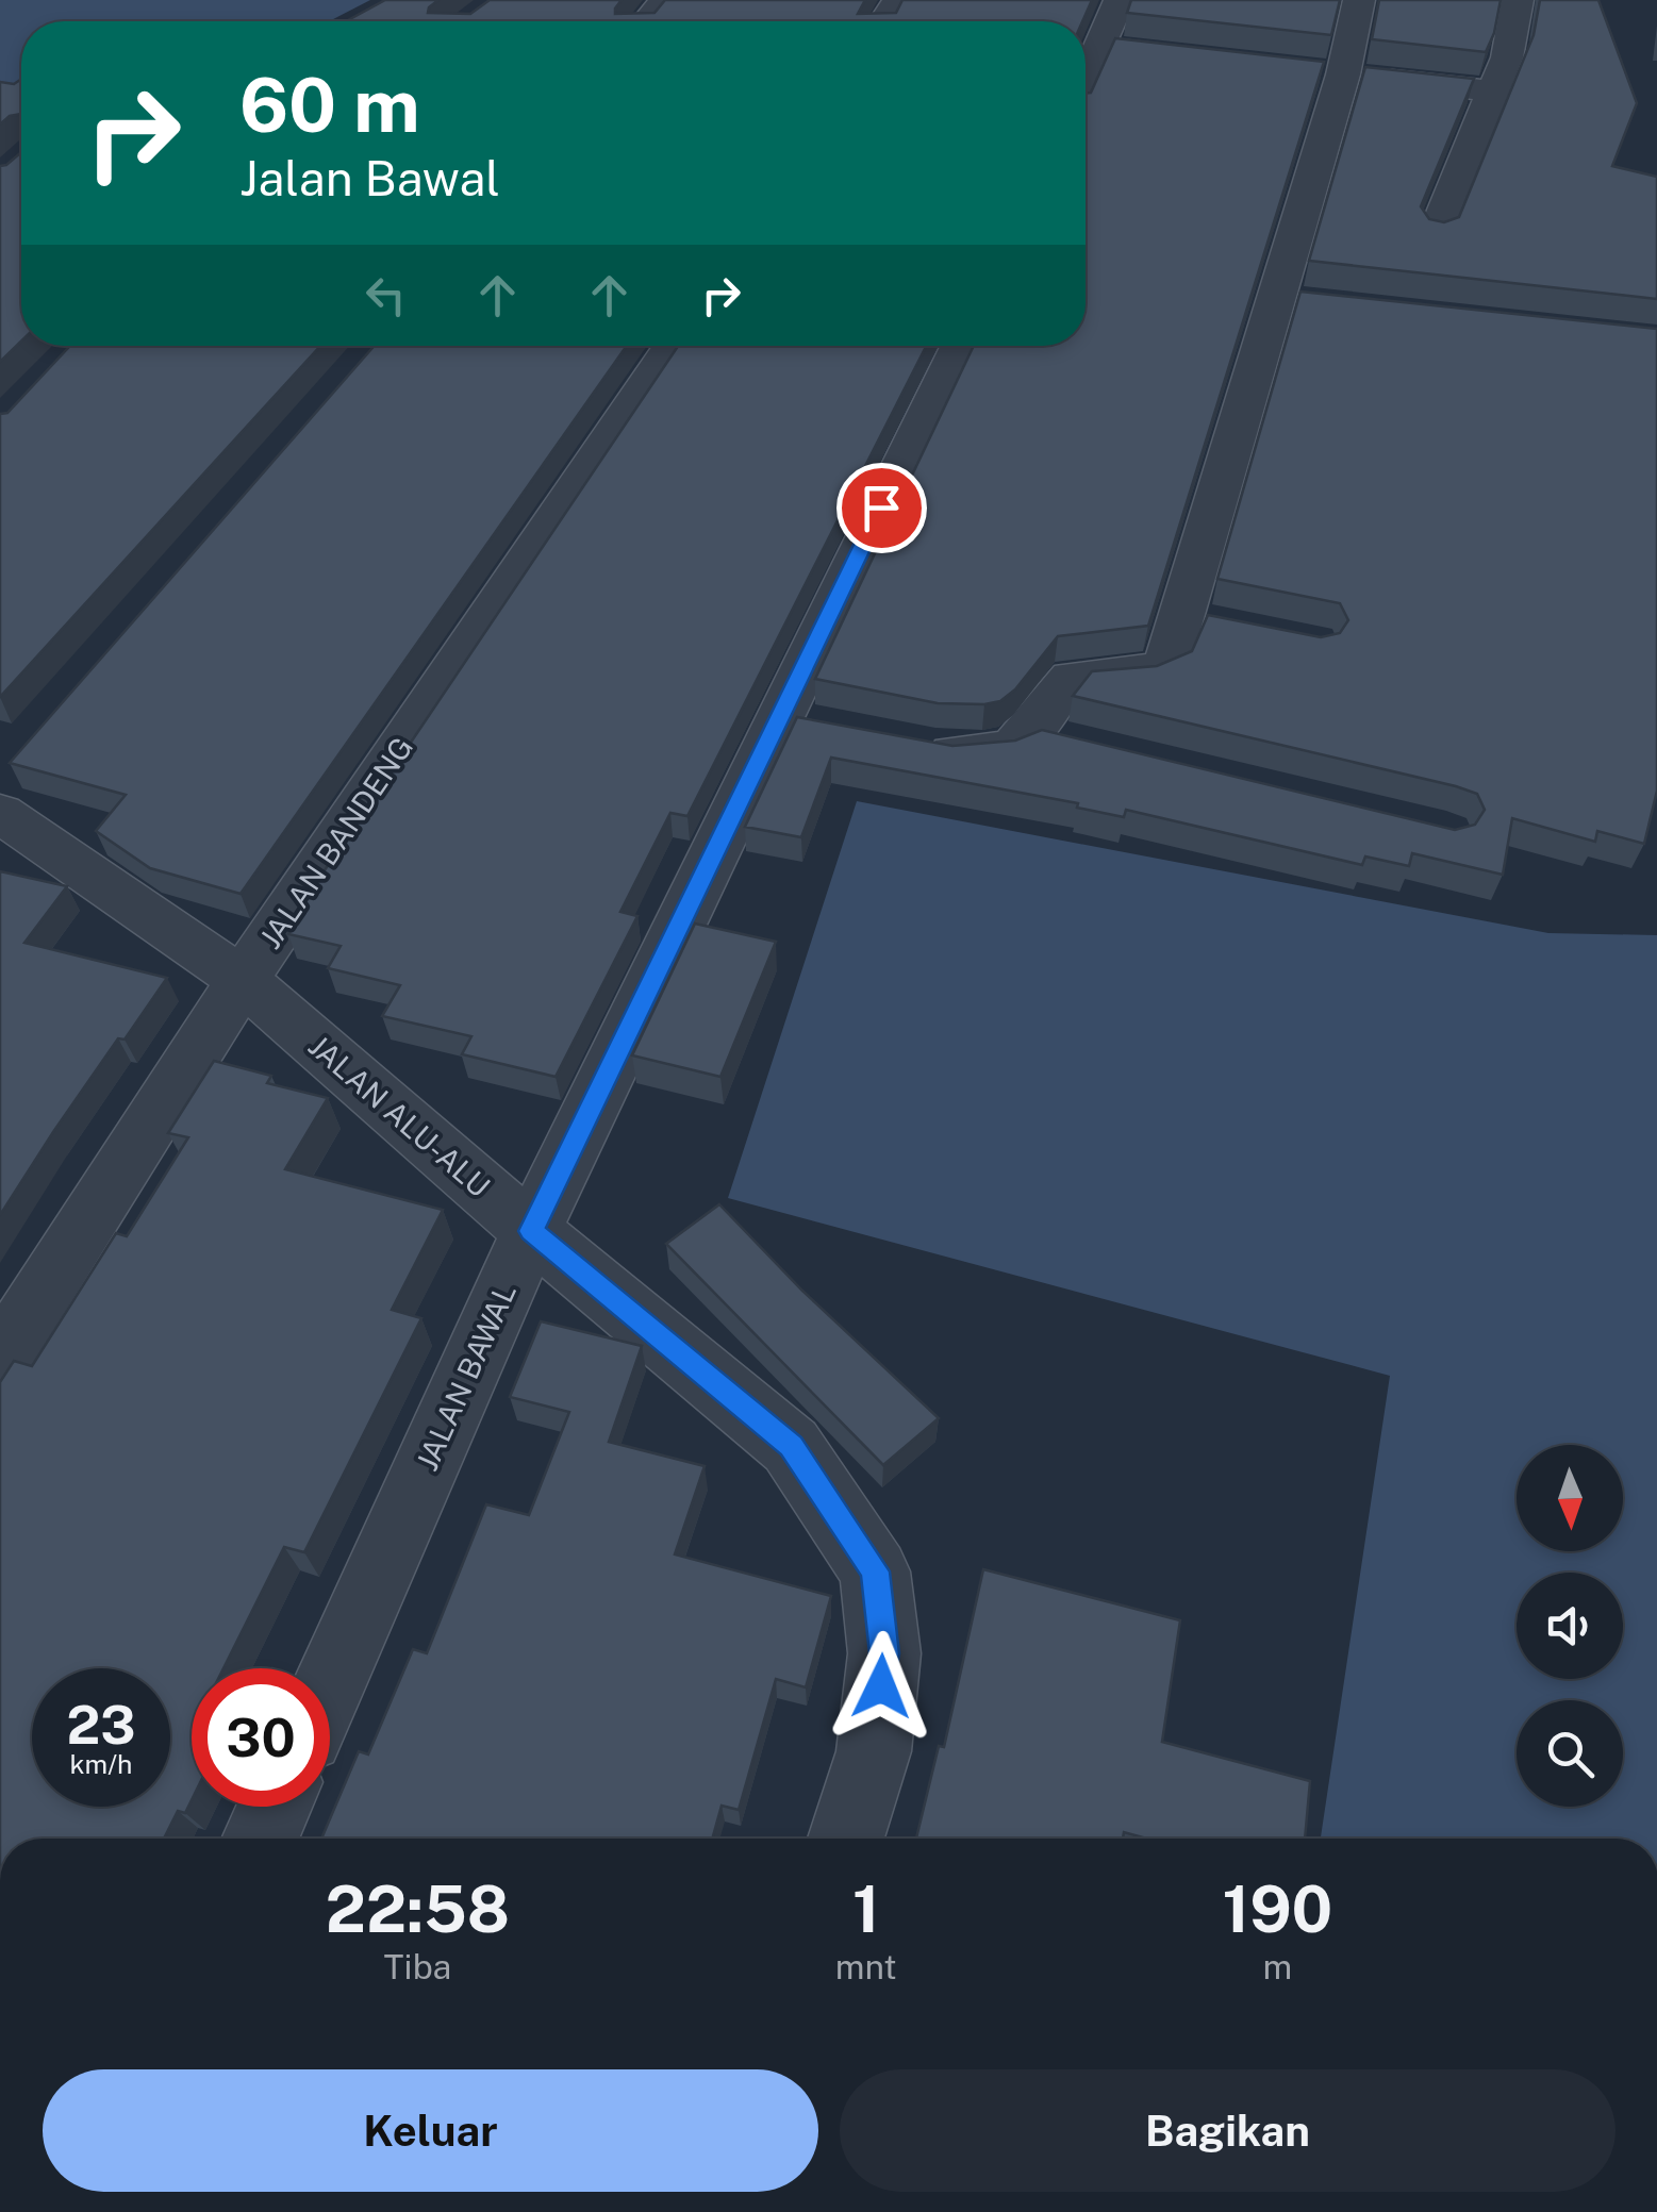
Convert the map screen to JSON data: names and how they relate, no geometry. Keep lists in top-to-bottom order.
{
  "streets": {
    "street": ["JALAN BANDENG", "JALAN ALU-ALU", "JALAN BAWAL"]
  },
  "crossings": [
    ["JALAN BANDENG", "JALAN ALU-ALU"],
    ["JALAN ALU-ALU", "JALAN BAWAL"]
  ],
  "north": "bottom",
  "page": {
    "turn": ["60 m", "Jalan Bawal"],
    "speed": "23 km/h",
    "limit": "30",
    "eta": [
      "22:58",
      "Tiba",
      "1",
      "mnt",
      "190",
      "m"
    ],
    "buttons": ["Keluar", "Bagikan"]
  }
}
